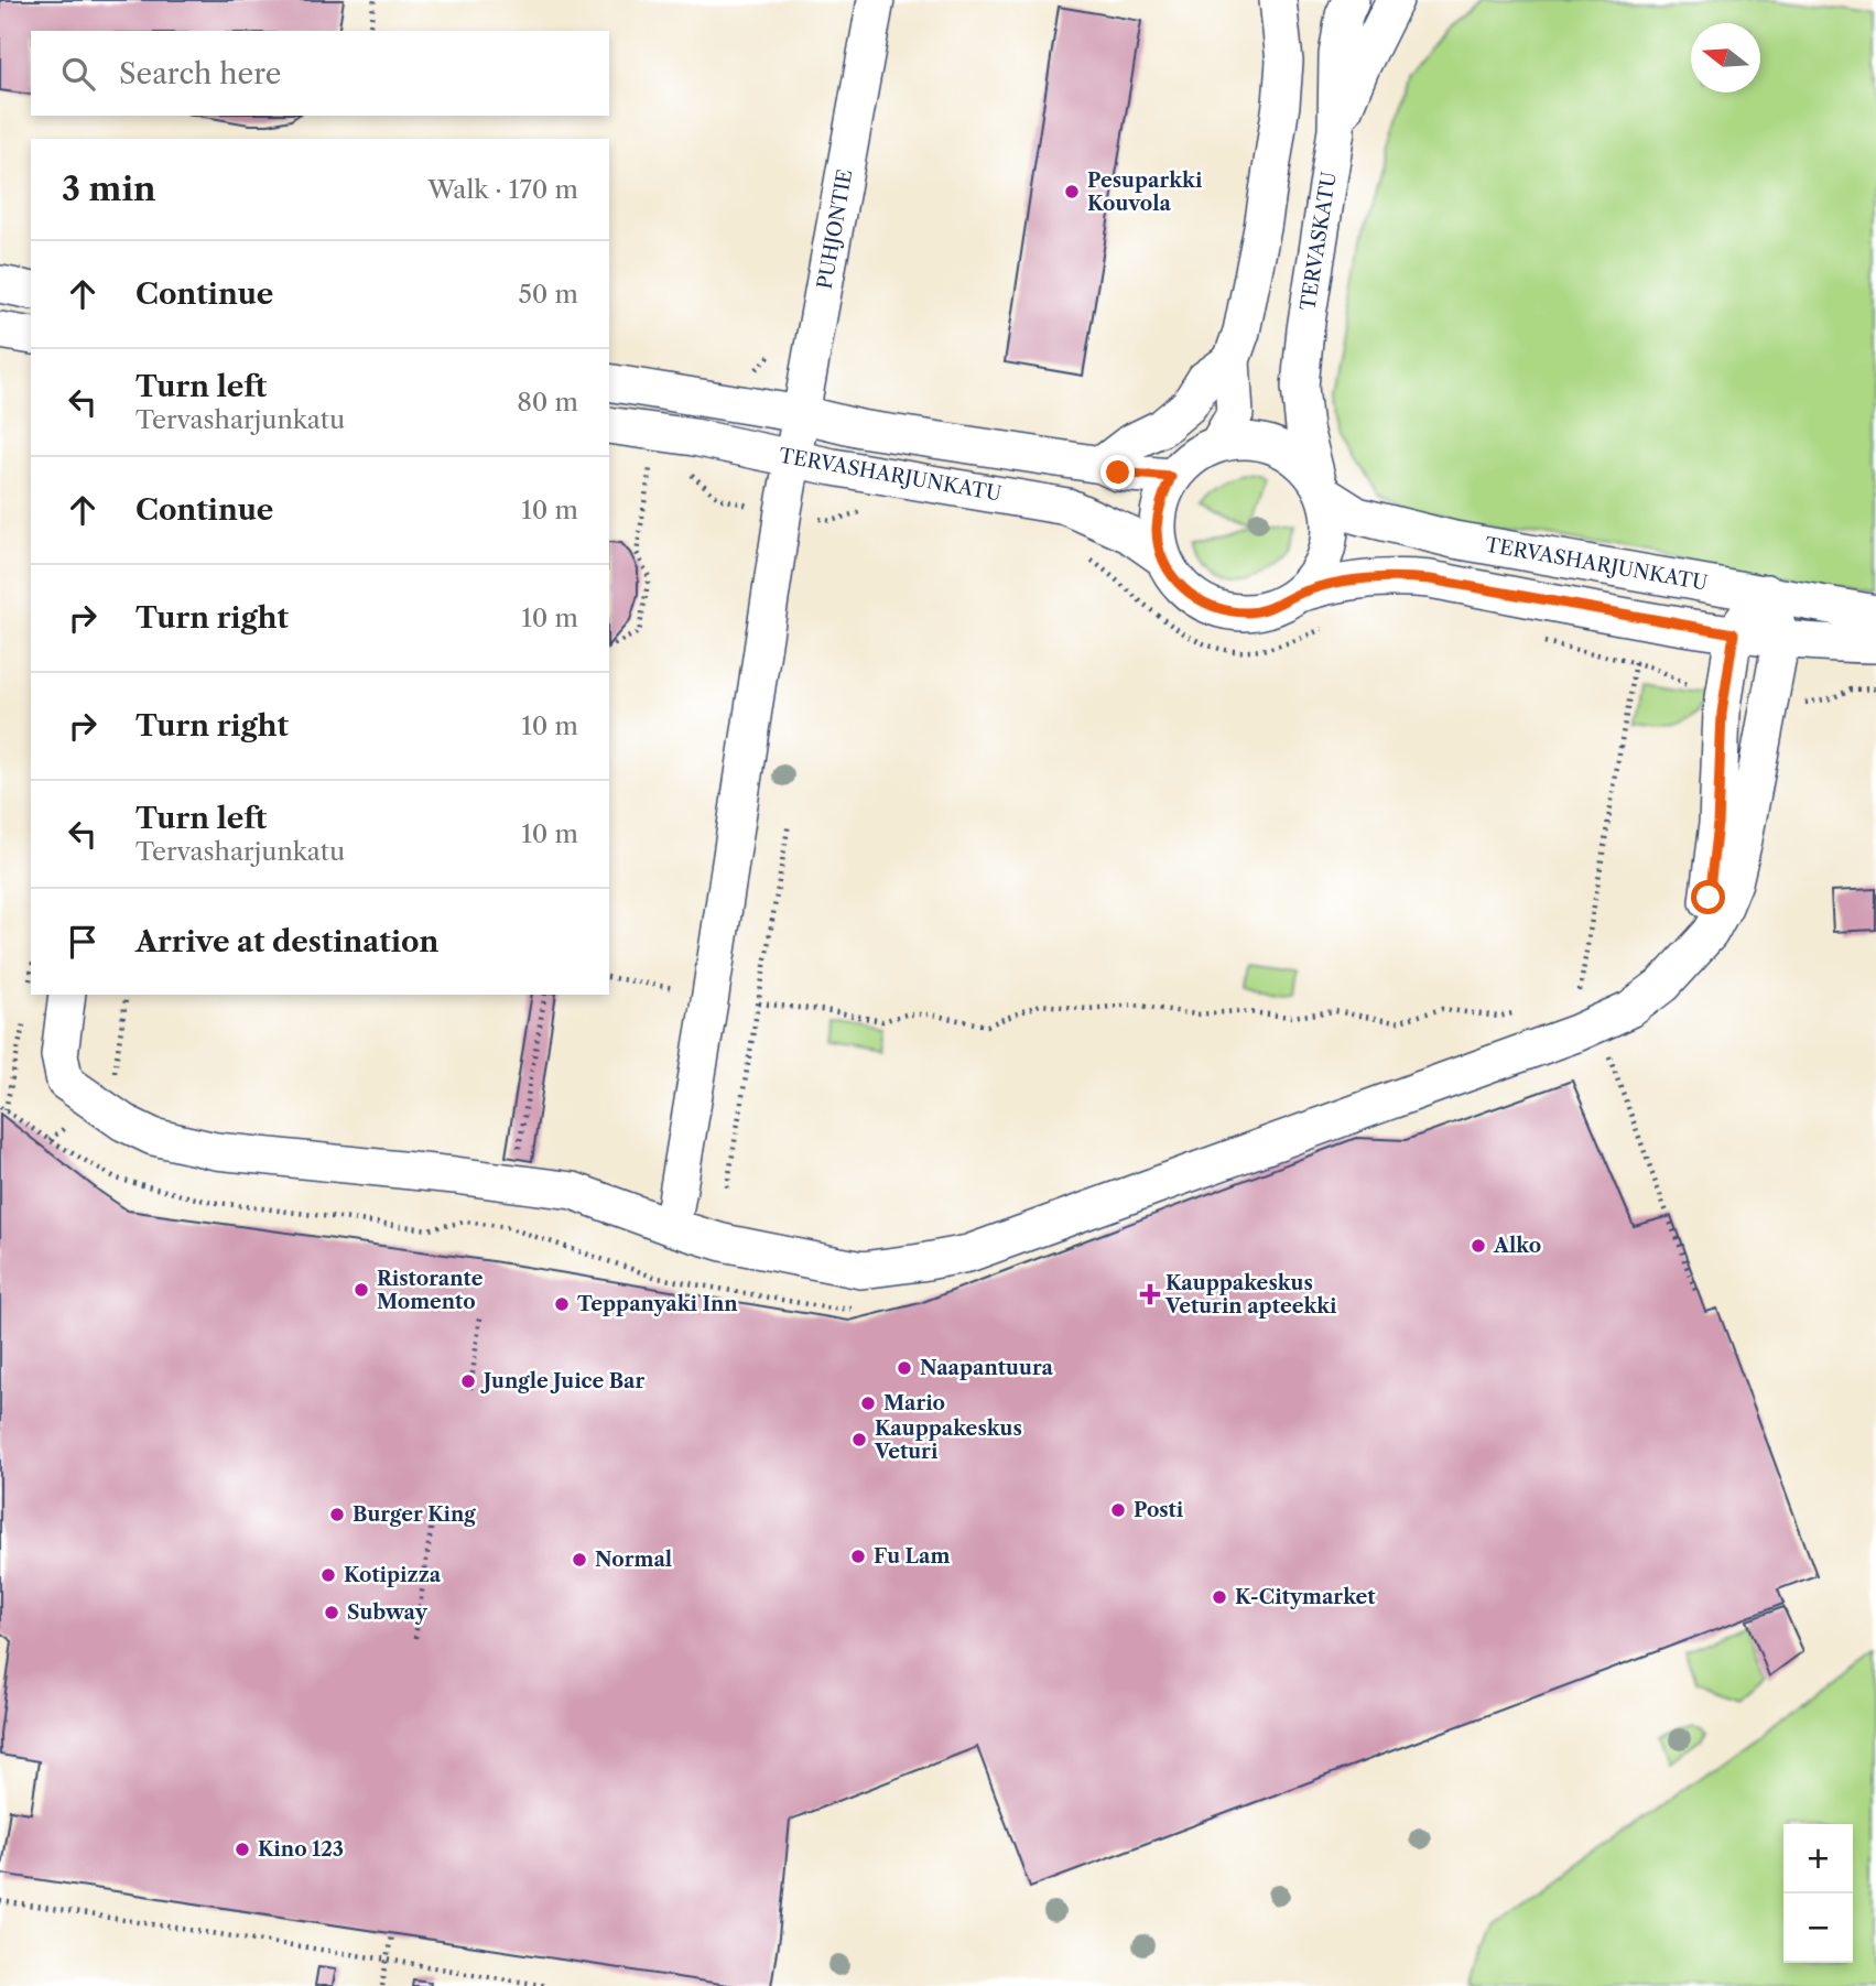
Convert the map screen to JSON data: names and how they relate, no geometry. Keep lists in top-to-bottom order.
{
  "streets": {
    "street": ["PUHJONTIE", "TERVASKATU", "TERVASHARJUNKATU"]
  },
  "crossings": [
    ["PUHJONTIE", "TERVASHARJUNKATU"],
    ["TERVASKATU", "TERVASHARJUNKATU"]
  ],
  "places": {
    "other": [
      "Pesuparkki Kouvola",
      "Alko",
      "Ristorante Momento",
      "Teppanyaki Inn",
      "Naapantuura",
      "Jungle Juice Bar",
      "Mario",
      "Kauppakeskus Veturi",
      "Posti",
      "Burger King",
      "Fu Lam",
      "Normal",
      "Kotipizza",
      "K-Citymarket",
      "Subway",
      "Kino 123"
    ],
    "health": ["Kauppakeskus Veturin apteekki"]
  },
  "north": "left",
  "page": {
    "search": "Search here",
    "heading": ["3 min", "Walk · 170 m"],
    "list": [
      ["Continue", "50 m"],
      ["Turn left", "Tervasharjunkatu", "80 m"],
      ["Continue", "10 m"],
      ["Turn right", "10 m"],
      ["Turn right", "10 m"],
      ["Turn left", "Tervasharjunkatu", "10 m"],
      "Arrive at destination"
    ],
    "map_buttons": ["+", "−"]
  }
}
